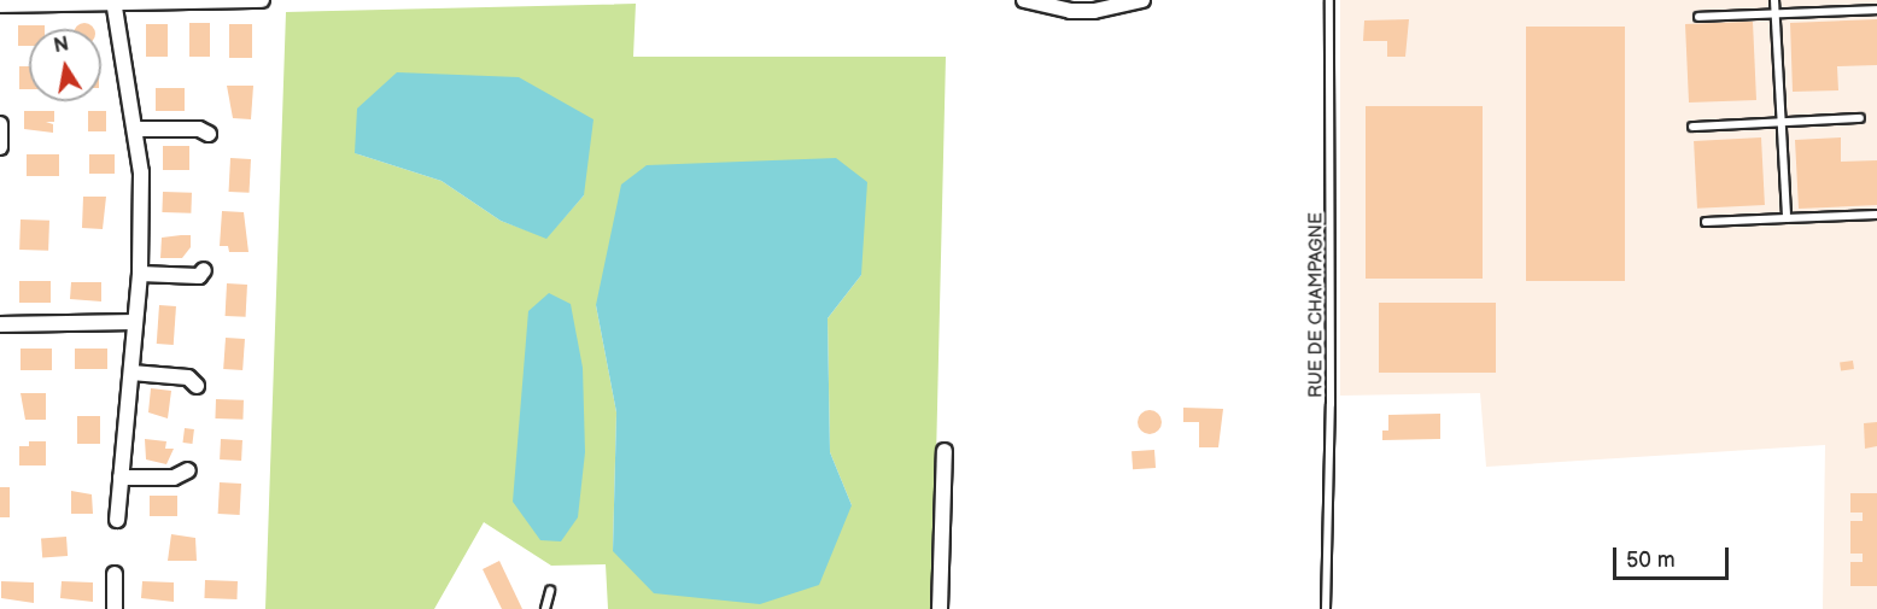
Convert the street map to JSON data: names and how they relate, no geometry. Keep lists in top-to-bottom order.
{
  "streets": {
    "lane": ["RUE DE CHAMPAGNE"]
  },
  "scale_bar": "50 m",
  "north": "top"
}
